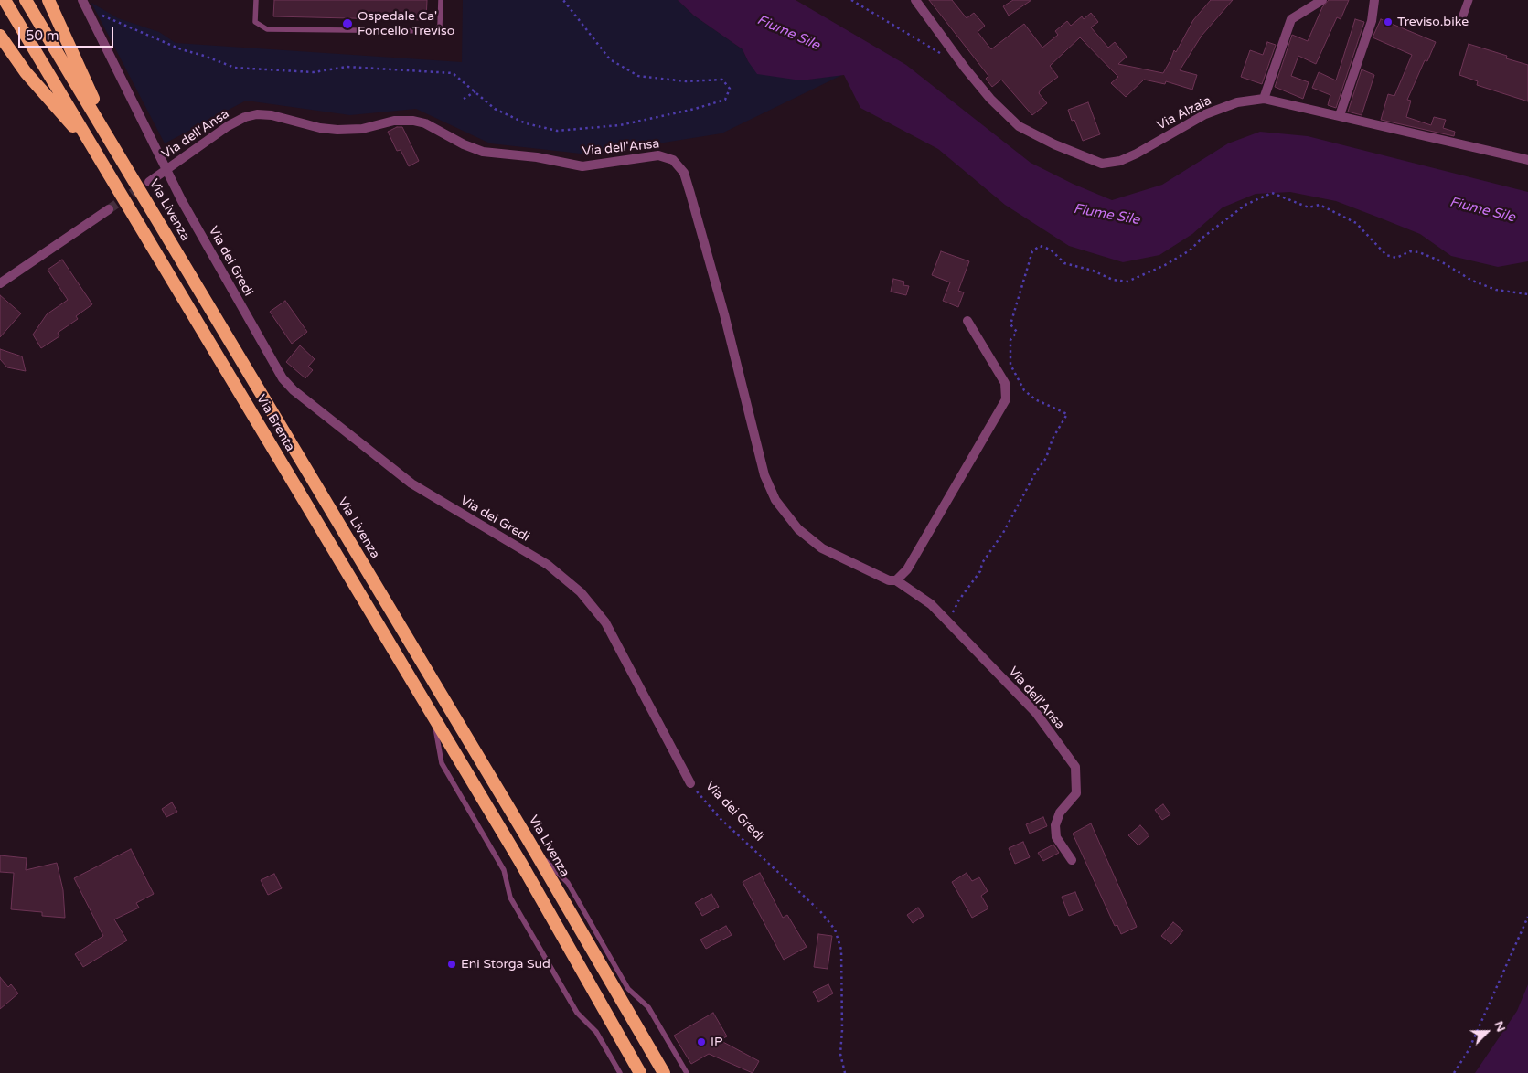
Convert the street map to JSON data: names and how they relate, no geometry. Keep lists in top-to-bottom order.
{
  "streets": {
    "highway": ["Via Livenza", "Via Brenta"],
    "street": ["Via Alzaia", "Via dell'Ansa", "Via dei Gredi"]
  },
  "crossings": [
    ["Via dell'Ansa", "Via dei Gredi"]
  ],
  "water": ["Fiume Sile"],
  "places": [
    "Treviso.bike",
    "Ospedale Ca' Foncello Treviso",
    "Eni Storga Sud",
    "IP"
  ],
  "scale_bar": "50 m",
  "north": "top right"
}
